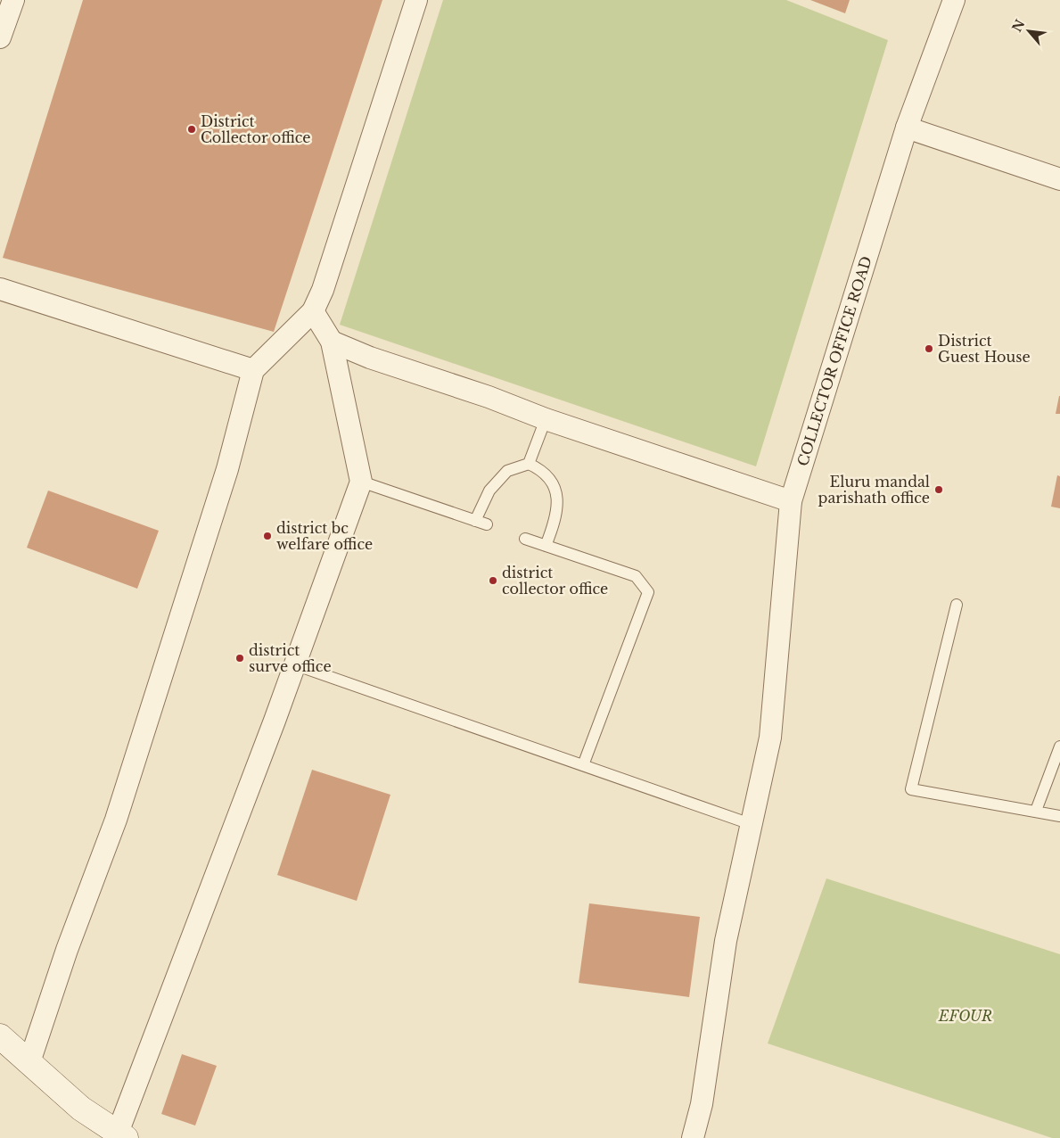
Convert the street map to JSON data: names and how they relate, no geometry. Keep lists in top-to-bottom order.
{
  "streets": {
    "street": ["COLLECTOR OFFICE ROAD"]
  },
  "parks": ["EFOUR"],
  "places": [
    "District Collector office",
    "District Guest House",
    "Eluru mandal parishath office",
    "district bc welfare office",
    "district collector office",
    "district surve office"
  ],
  "north": "top left"
}
